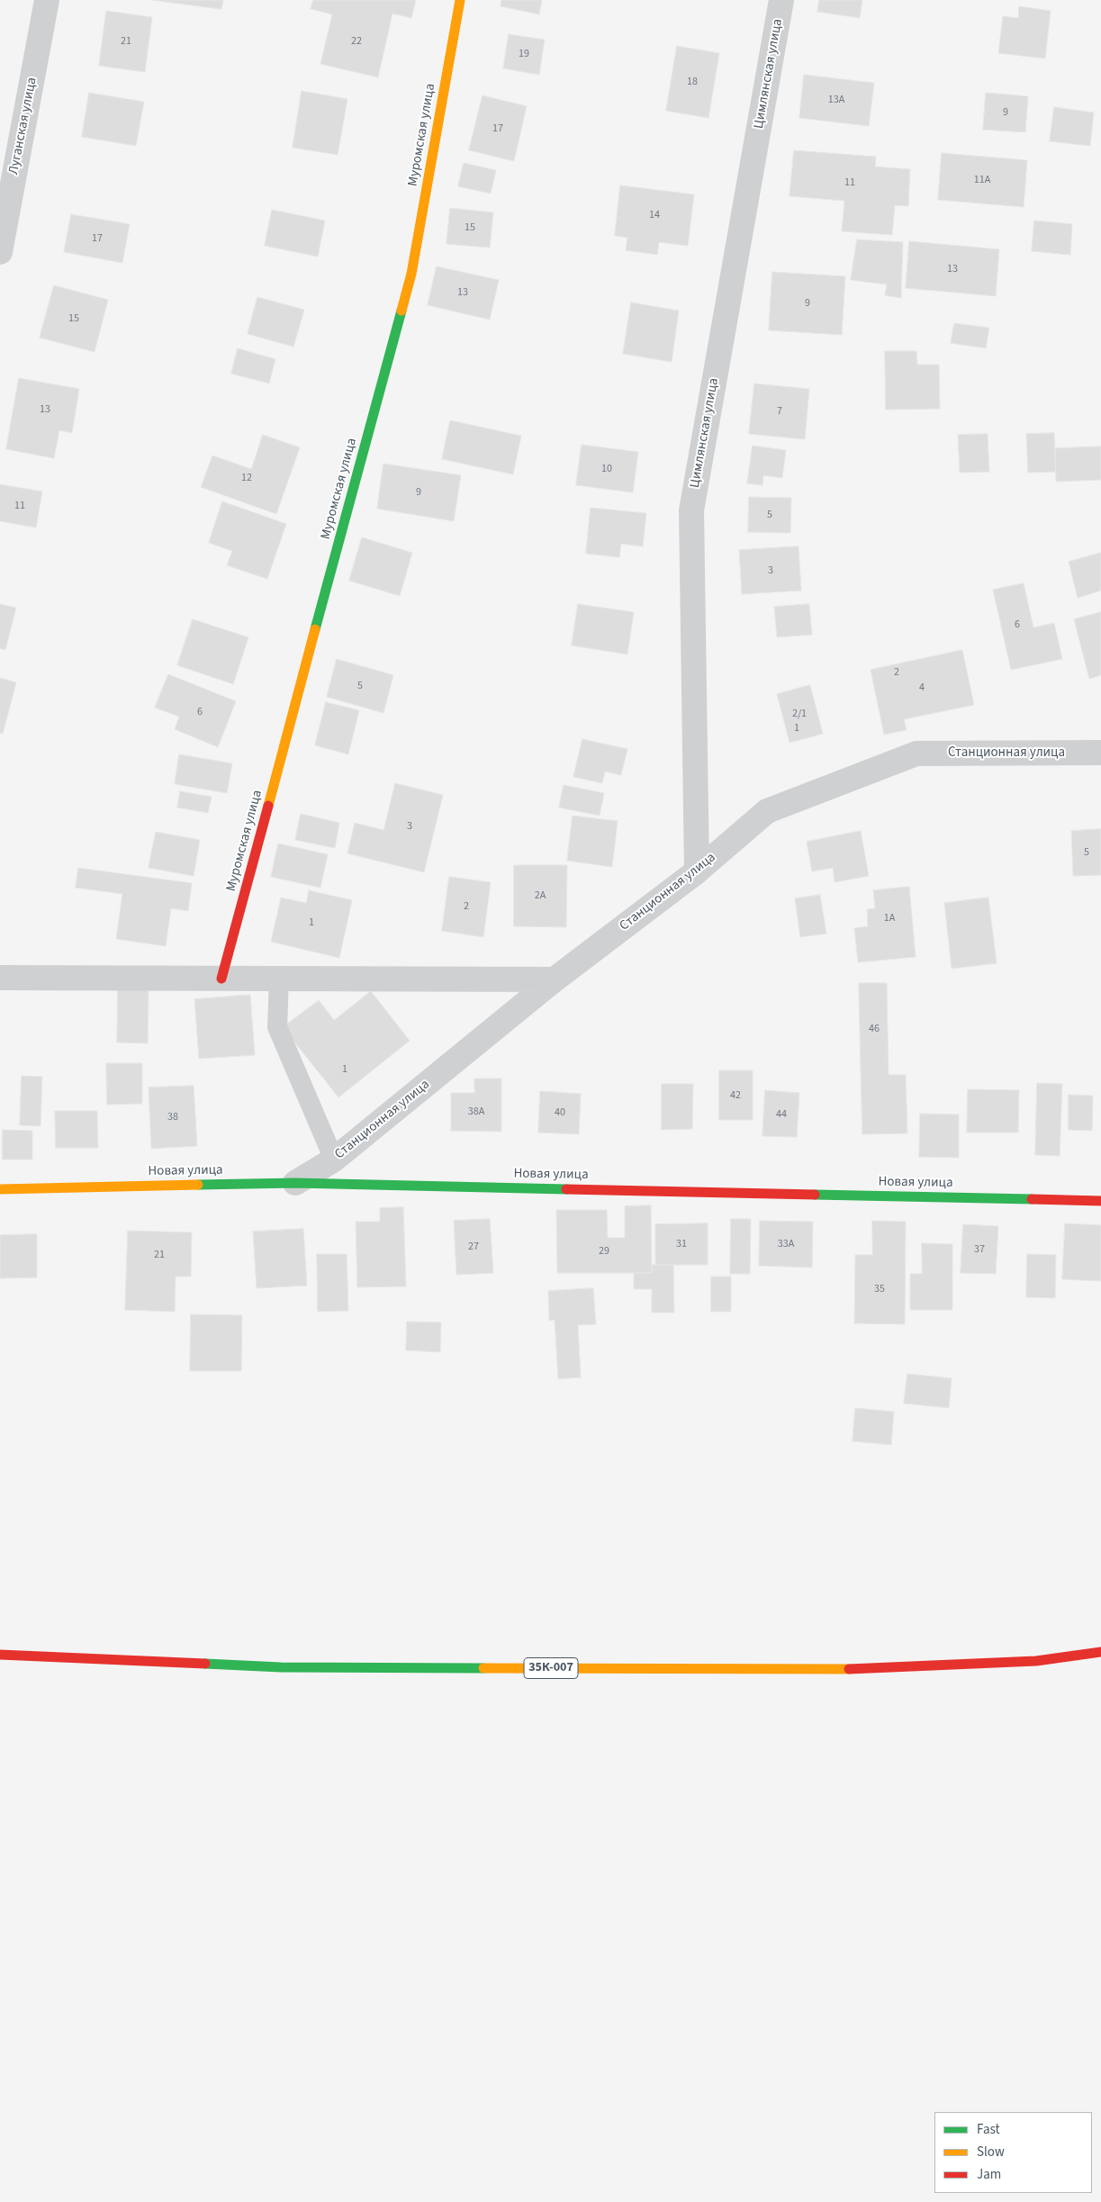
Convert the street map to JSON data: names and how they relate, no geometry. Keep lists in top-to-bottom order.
{
  "streets": {
    "street": [
      "Цимлянская улица",
      "Луганская улица",
      "Муромская улица",
      "Станционная улица",
      "Новая улица",
      "35К-007"
    ]
  },
  "crossings": [
    ["Цимлянская улица", "Станционная улица"],
    ["Станционная улица", "Новая улица"]
  ],
  "house_numbers": [
    "21",
    "22",
    "19",
    "18",
    "13А",
    "9",
    "17",
    "11А",
    "11",
    "14",
    "15",
    "17",
    "13",
    "13",
    "9",
    "15",
    "13",
    "7",
    "10",
    "12",
    "9",
    "11",
    "5",
    "3",
    "6",
    "2",
    "5",
    "4",
    "6",
    "2/1",
    "1",
    "3",
    "5",
    "2А",
    "2",
    "1А",
    "1",
    "46",
    "1",
    "42",
    "38А",
    "40",
    "44",
    "38",
    "31",
    "33А",
    "27",
    "37",
    "29",
    "21",
    "35"
  ],
  "legend": ["Fast", "Slow", "Jam"]
}
